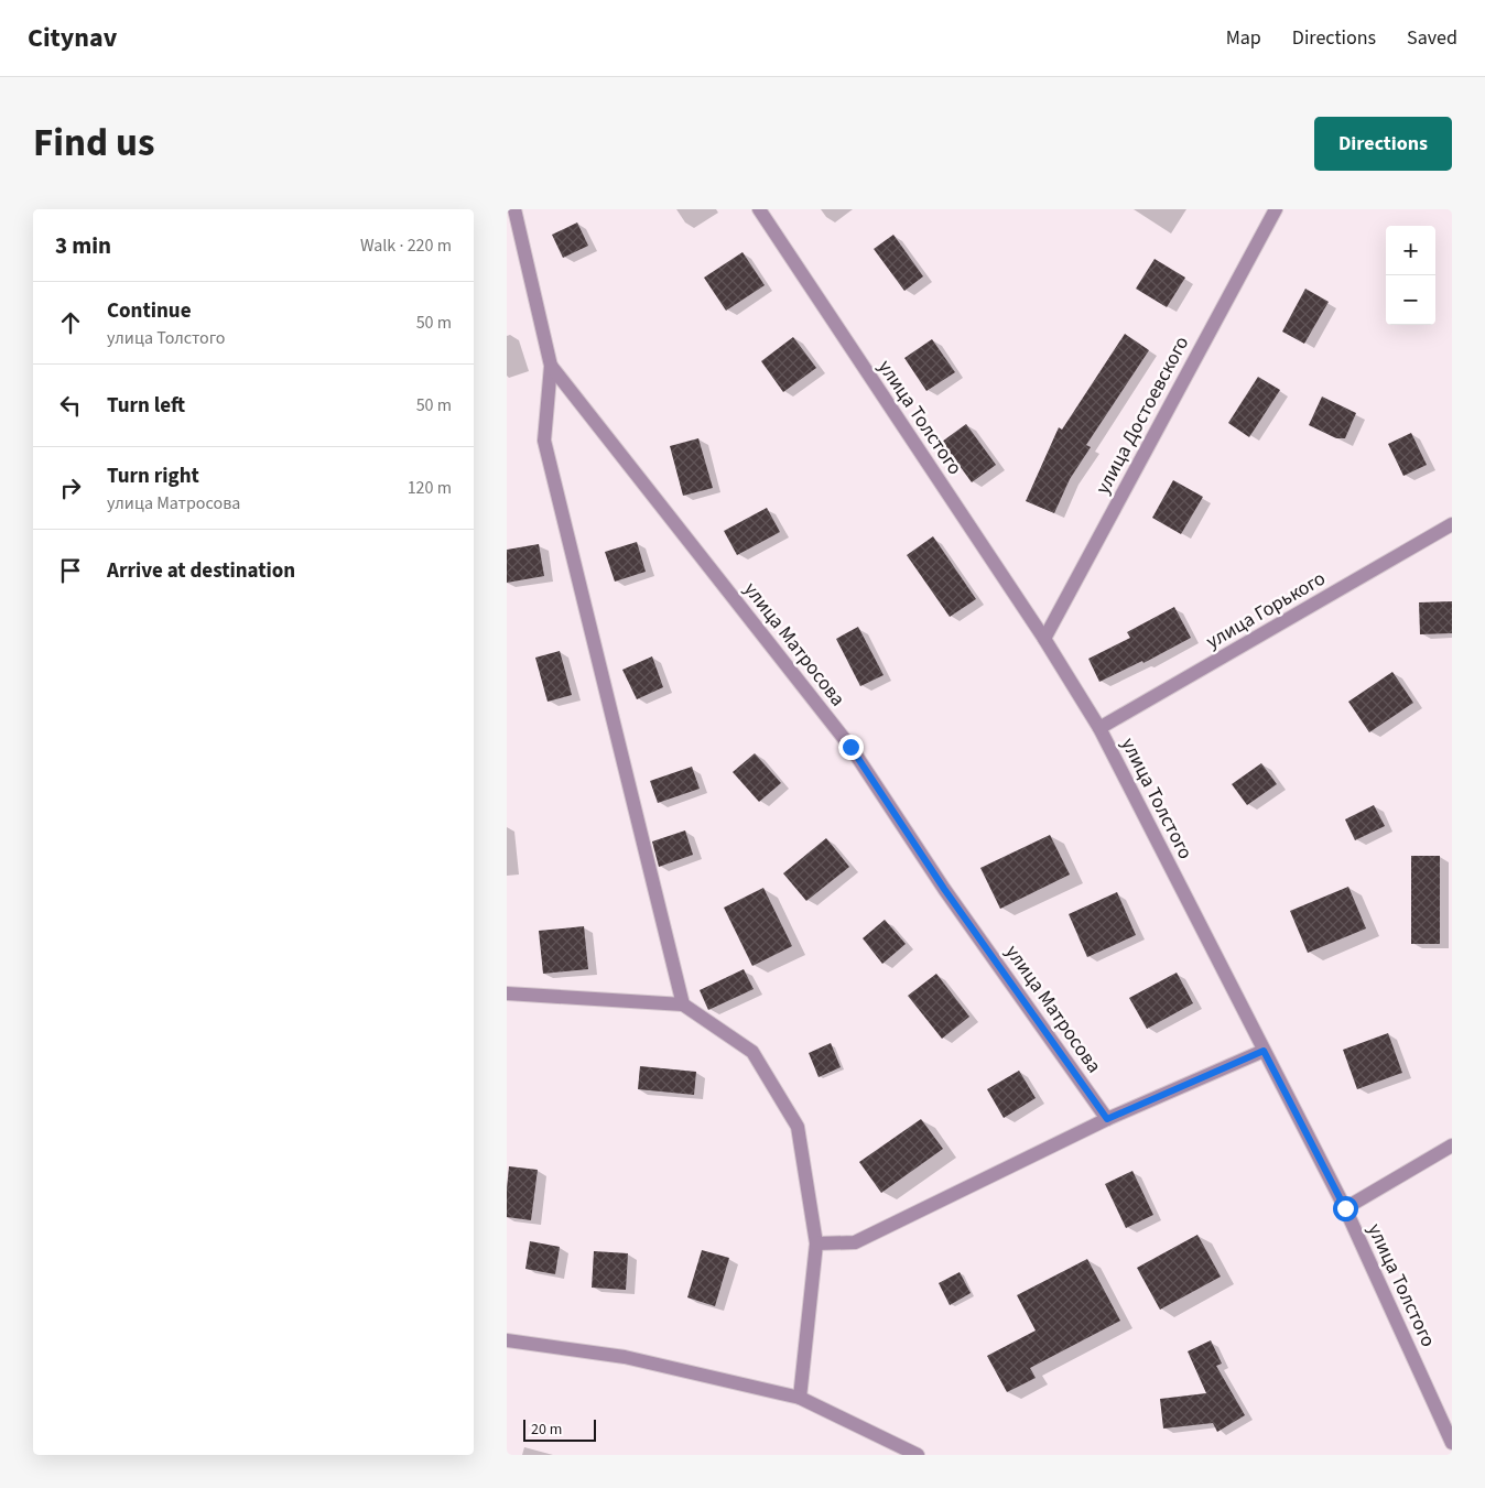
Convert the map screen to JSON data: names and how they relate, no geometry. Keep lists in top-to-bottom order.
{
  "streets": {
    "street": [
      "улица Достоевского",
      "улица Толстого",
      "улица Горького",
      "улица Матросова"
    ]
  },
  "crossings": [
    ["улица Достоевского", "улица Толстого"],
    ["улица Толстого", "улица Горького"]
  ],
  "scale_bar": "20 m",
  "page": {
    "header": "Citynav",
    "nav": ["Map", "Directions", "Saved"],
    "title": "Find us",
    "buttons": "Directions",
    "heading": ["3 min", "Walk · 220 m"],
    "map_buttons": ["+", "−"],
    "list": [
      ["Continue", "улица Толстого", "50 m"],
      ["Turn left", "50 m"],
      ["Turn right", "улица Матросова", "120 m"],
      "Arrive at destination"
    ],
    "scale": "20 m"
  }
}
